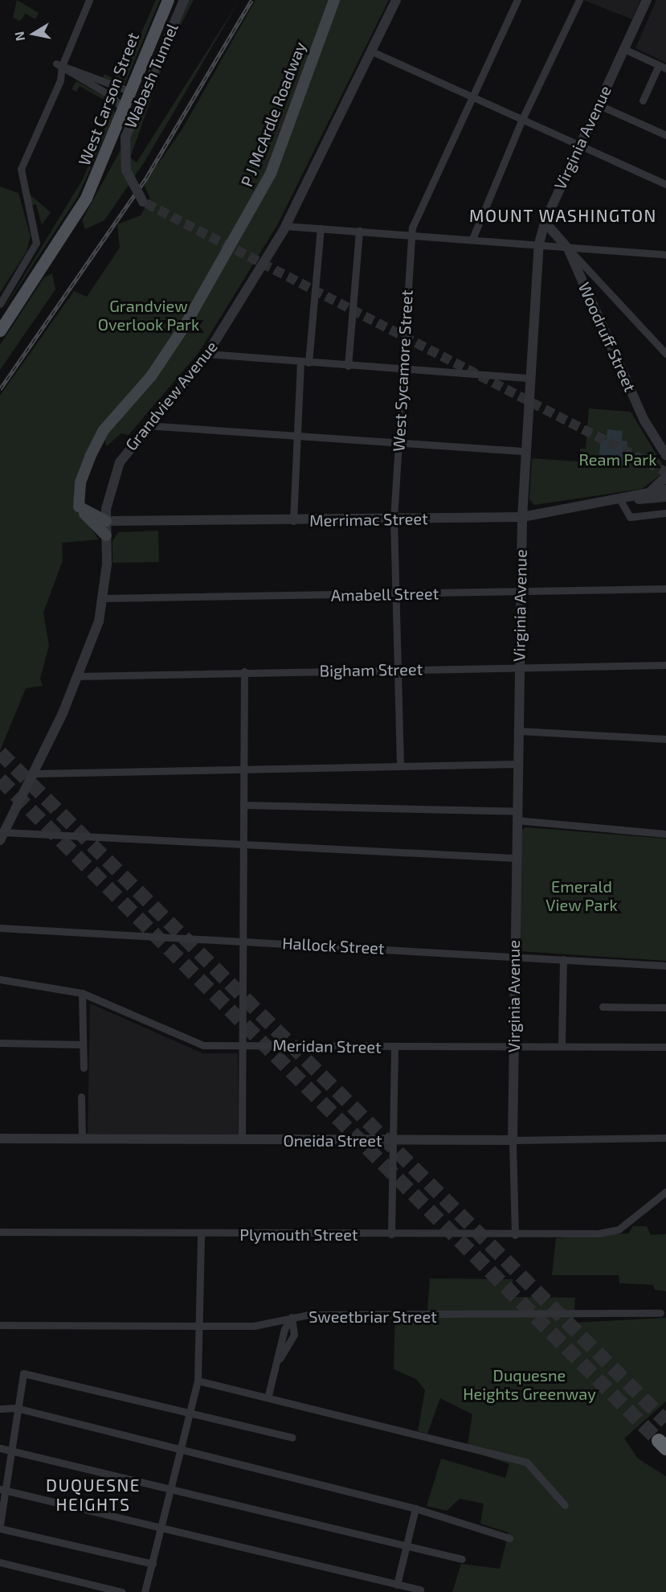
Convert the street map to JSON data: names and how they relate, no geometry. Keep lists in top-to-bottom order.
{
  "streets": {
    "main road": ["West Carson Street", "P J McArdle Roadway"],
    "street": [
      "Wabash Tunnel",
      "Virginia Avenue",
      "Woodruff Street",
      "West Sycamore Street",
      "Grandview Avenue",
      "Merrimac Street",
      "Amabell Street",
      "Bigham Street",
      "Hallock Street",
      "Meridan Street",
      "Oneida Street",
      "Plymouth Street",
      "Sweetbriar Street"
    ]
  },
  "crossings": [
    ["Virginia Avenue", "Woodruff Street"],
    ["Virginia Avenue", "Merrimac Street"],
    ["Virginia Avenue", "Amabell Street"],
    ["Virginia Avenue", "Bigham Street"],
    ["Virginia Avenue", "Hallock Street"],
    ["Virginia Avenue", "Meridan Street"],
    ["Virginia Avenue", "Oneida Street"],
    ["Virginia Avenue", "Plymouth Street"],
    ["West Sycamore Street", "Merrimac Street"],
    ["West Sycamore Street", "Amabell Street"],
    ["West Sycamore Street", "Bigham Street"],
    ["Grandview Avenue", "Merrimac Street"],
    ["Grandview Avenue", "Amabell Street"],
    ["Grandview Avenue", "Bigham Street"]
  ],
  "districts": ["MOUNT WASHINGTON", "DUQUESNE HEIGHTS"],
  "parks": [
    "Grandview Overlook Park",
    "Ream Park",
    "Emerald View Park",
    "Duquesne Heights Greenway"
  ],
  "north": "left"
}
